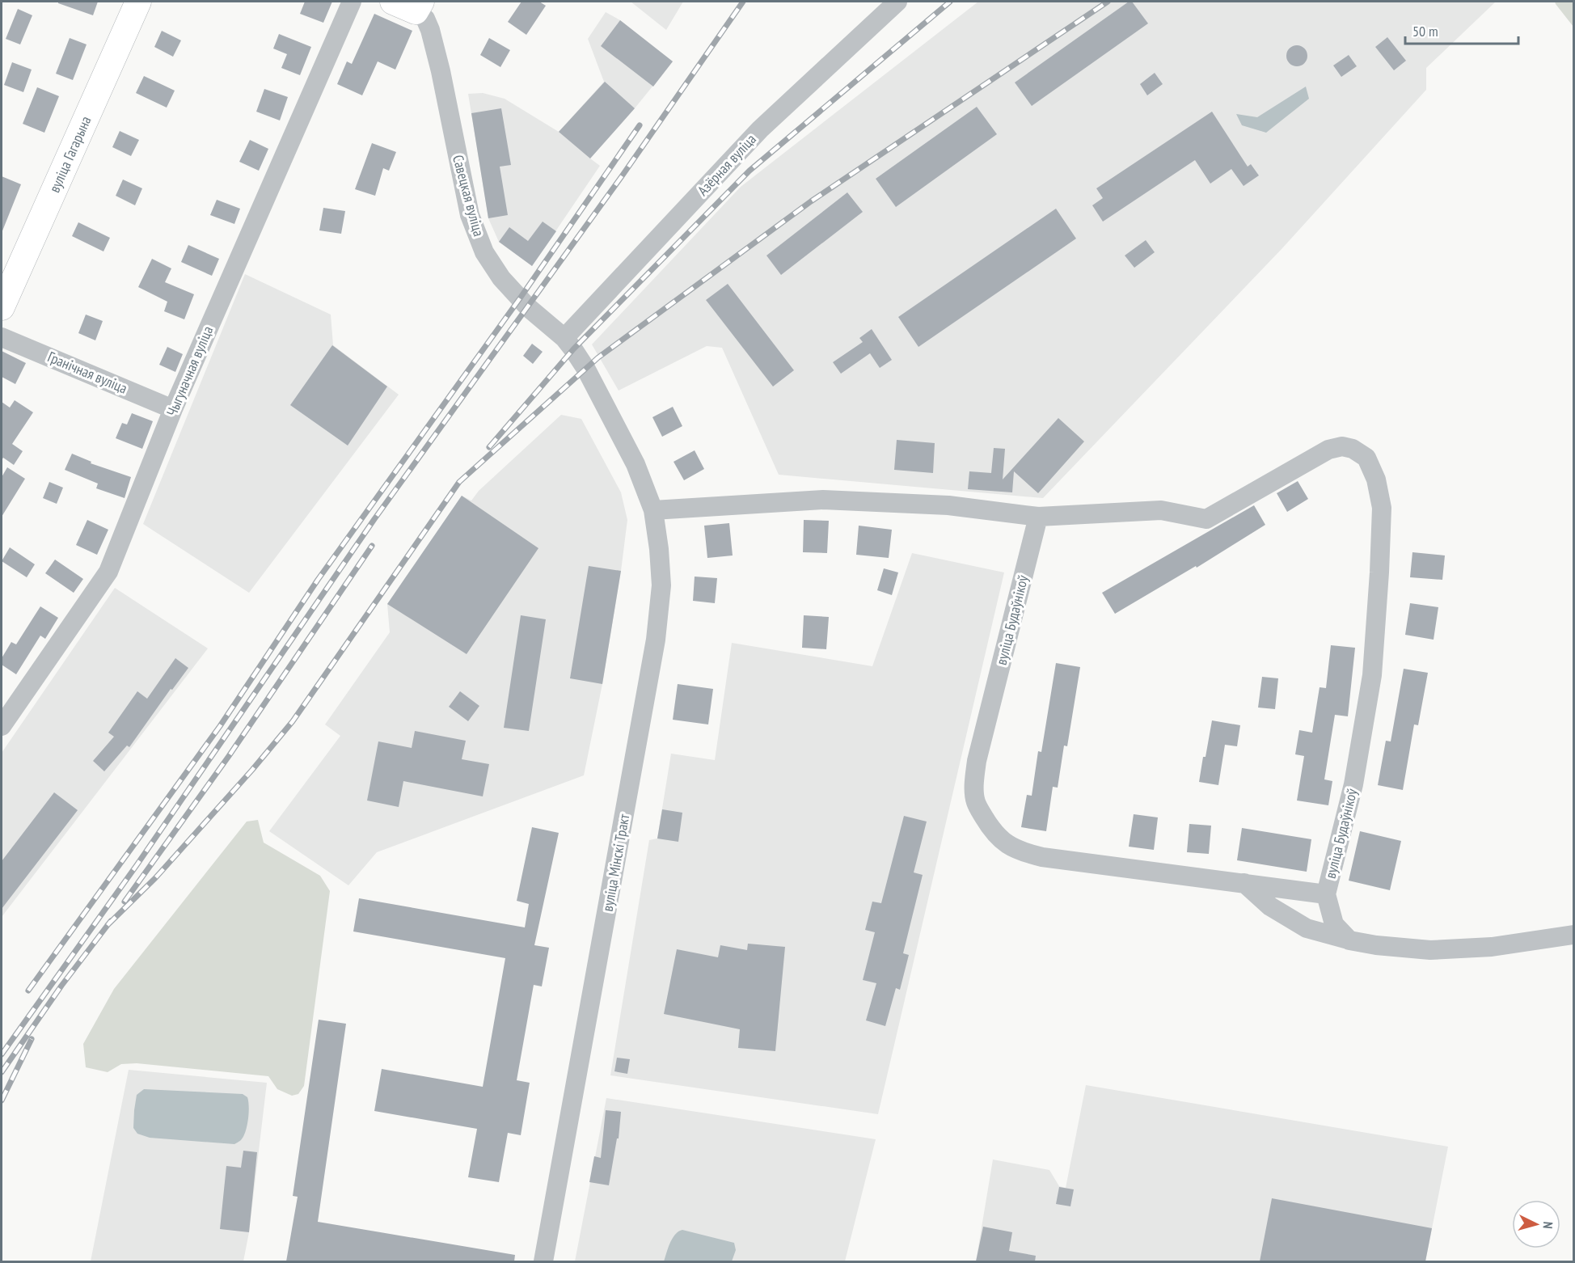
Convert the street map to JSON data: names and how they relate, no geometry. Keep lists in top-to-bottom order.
{
  "streets": {
    "main road": ["вуліца Гагарына"],
    "street": [
      "Азёрная вуліца",
      "Савецкая вуліца",
      "Чыгуначная вуліца",
      "Гранічная вуліца",
      "вуліца Будаўнікоў",
      "вуліца Мінскі Тракт"
    ]
  },
  "crossings": [
    ["Азёрная вуліца", "Савецкая вуліца"],
    ["Савецкая вуліца", "вуліца Мінскі Тракт"],
    ["Чыгуначная вуліца", "Гранічная вуліца"],
    ["вуліца Будаўнікоў", "вуліца Мінскі Тракт"]
  ],
  "scale_bar": "50 m",
  "north": "right"
}
